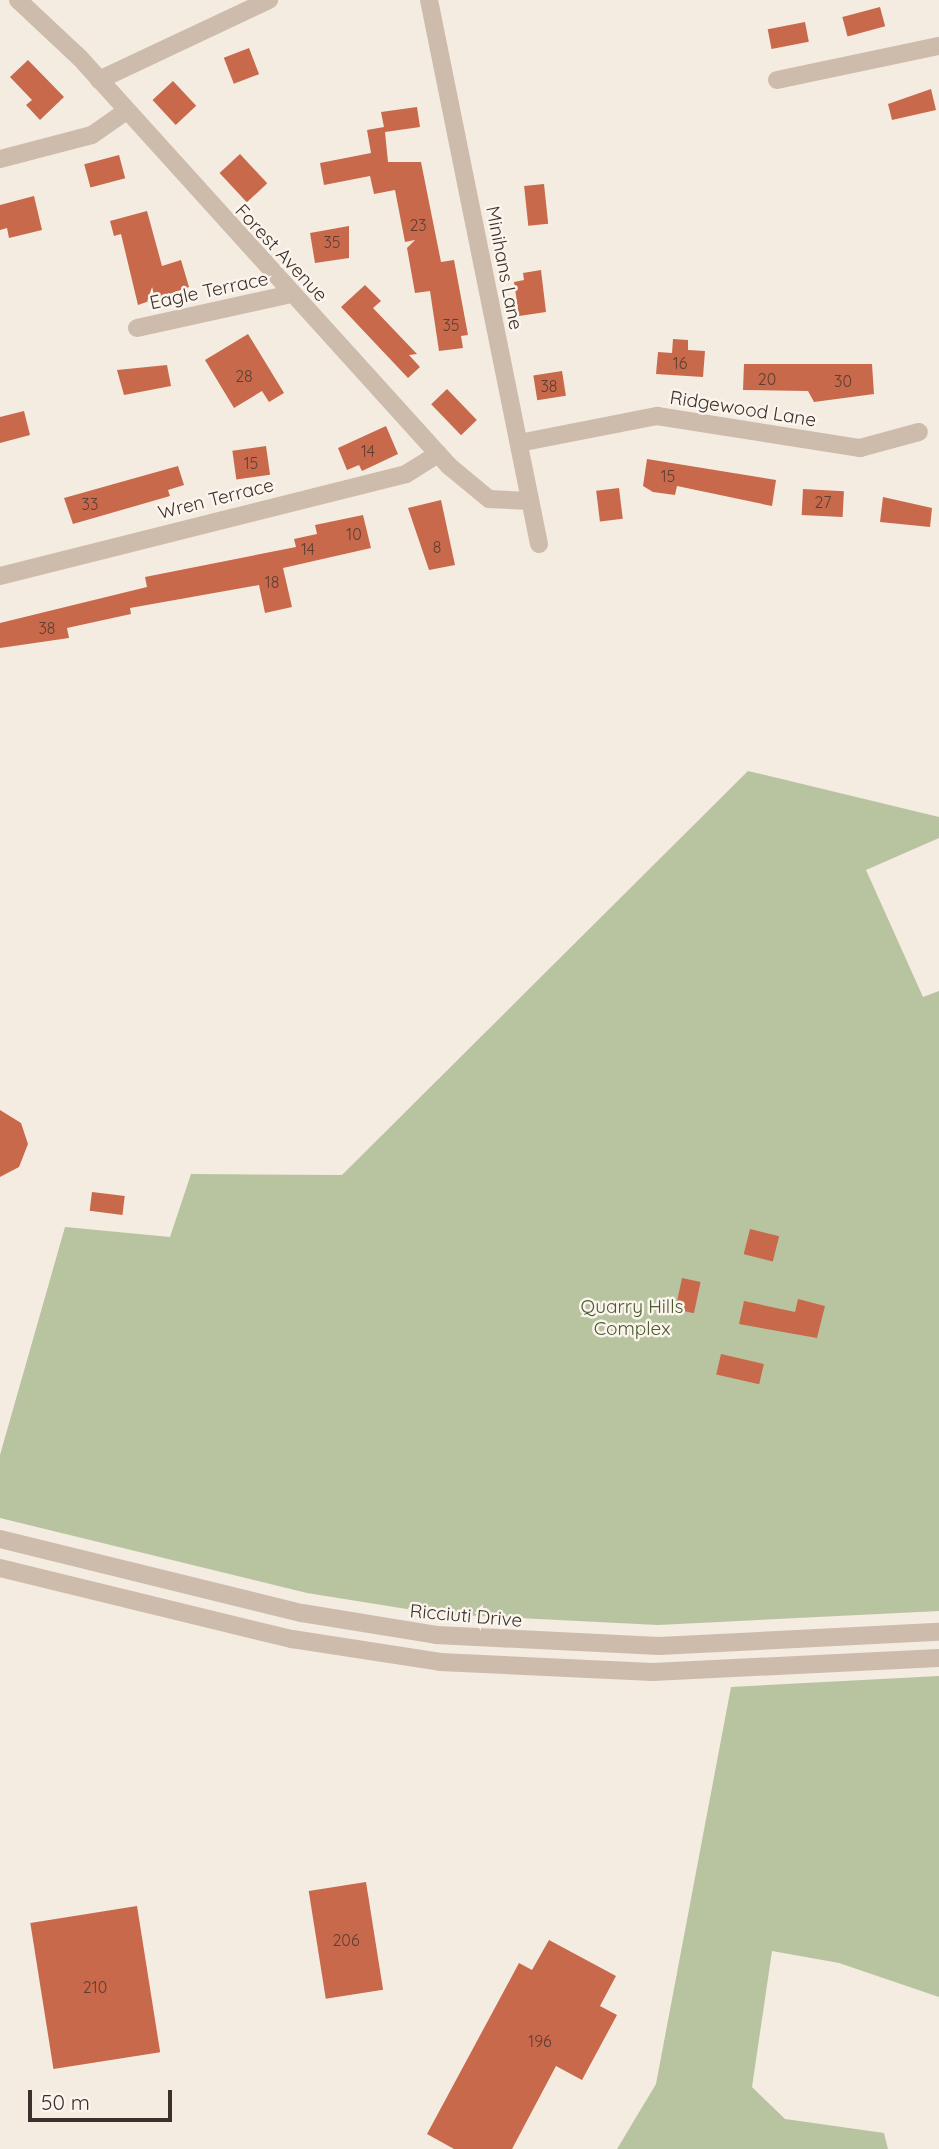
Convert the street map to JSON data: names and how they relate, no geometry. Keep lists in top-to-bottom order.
{
  "streets": {
    "street": [
      "Forest Avenue",
      "Minihans Lane",
      "Eagle Terrace",
      "Ridgewood Lane",
      "Wren Terrace",
      "Ricciuti Drive"
    ]
  },
  "crossings": [
    ["Forest Avenue", "Minihans Lane"],
    ["Forest Avenue", "Eagle Terrace"],
    ["Forest Avenue", "Wren Terrace"],
    ["Minihans Lane", "Ridgewood Lane"]
  ],
  "parks": ["Quarry Hills Complex"],
  "house_numbers": [
    "23",
    "35",
    "35",
    "16",
    "28",
    "20",
    "30",
    "38",
    "14",
    "15",
    "15",
    "27",
    "33",
    "10",
    "8",
    "14",
    "18",
    "38",
    "206",
    "210",
    "196"
  ],
  "scale_bar": "50 m"
}
